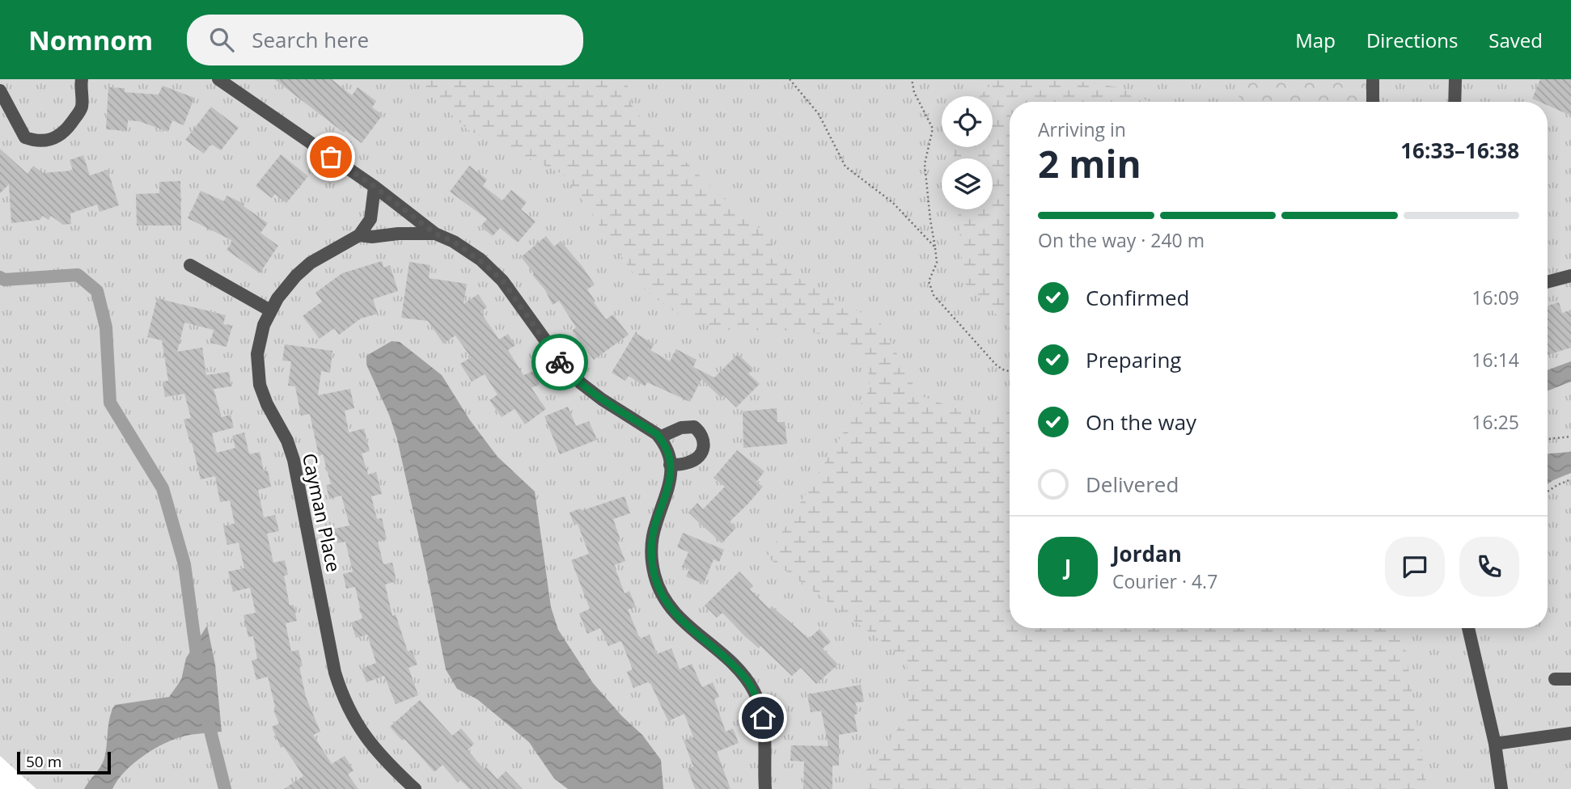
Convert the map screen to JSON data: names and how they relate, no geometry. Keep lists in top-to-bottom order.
{
  "streets": {
    "street": ["Cayman Place"]
  },
  "scale_bar": "50 m",
  "page": {
    "header": "Nomnom",
    "search": "Search here",
    "nav": ["Map", "Directions", "Saved"],
    "heading": ["2 min", "Arriving in", "16:33–16:38"],
    "panel": ["Jordan", "Courier · 4.7"],
    "bar": "On the way · 240 m",
    "list": [
      ["Confirmed", "16:09"],
      ["Preparing", "16:14"],
      ["On the way", "16:25"],
      "Delivered"
    ],
    "round": "J",
    "scale": "50 m"
  }
}
